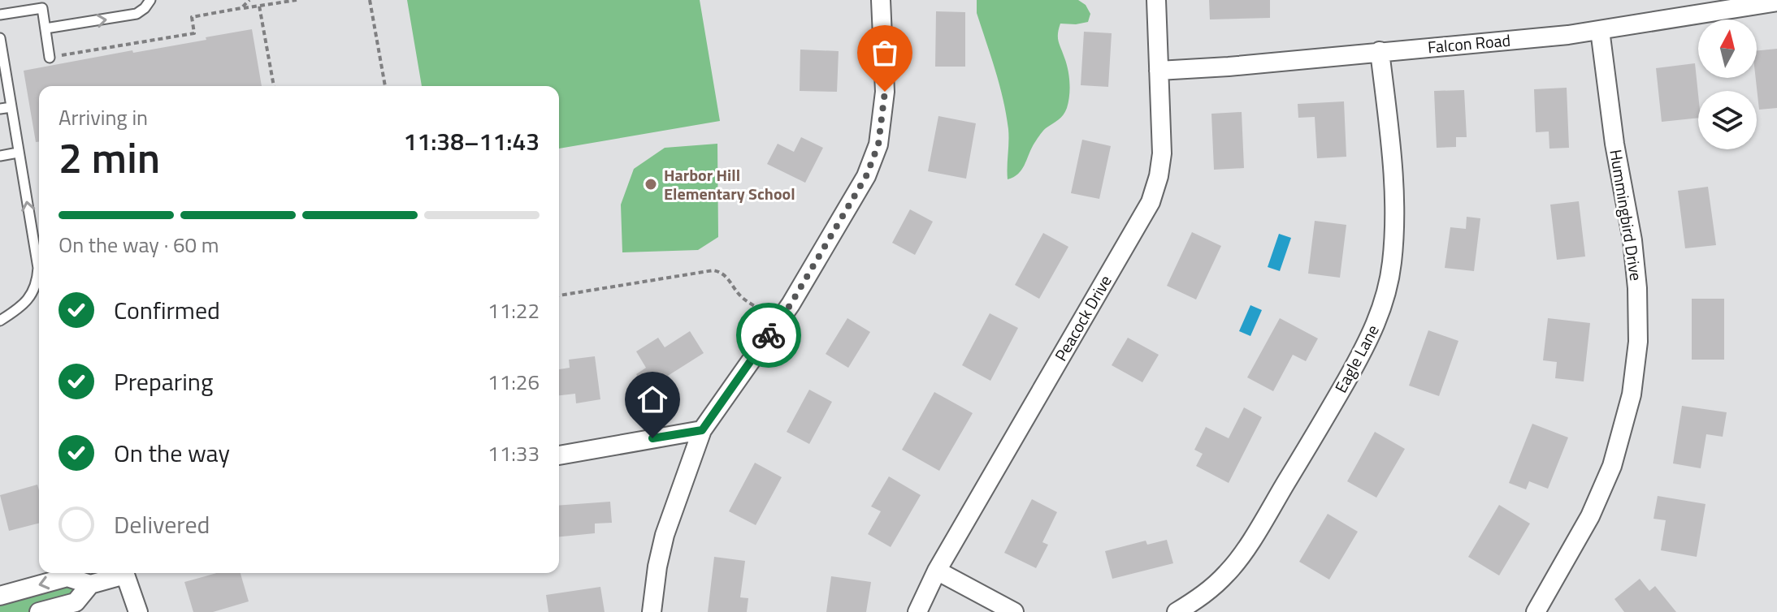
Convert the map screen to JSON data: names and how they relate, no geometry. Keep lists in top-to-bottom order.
{
  "streets": {
    "street": [
      "Falcon Road",
      "Hummingbird Drive",
      "Peacock Drive",
      "Eagle Lane"
    ]
  },
  "crossings": [
    ["Falcon Road", "Hummingbird Drive"],
    ["Falcon Road", "Peacock Drive"],
    ["Falcon Road", "Eagle Lane"]
  ],
  "places": ["Harbor Hill Elementary School"],
  "north": "top",
  "page": {
    "heading": ["2 min", "Arriving in", "11:38–11:43"],
    "bar": "On the way · 60 m",
    "list": [
      ["Confirmed", "11:22"],
      ["Preparing", "11:26"],
      ["On the way", "11:33"],
      "Delivered"
    ]
  }
}
